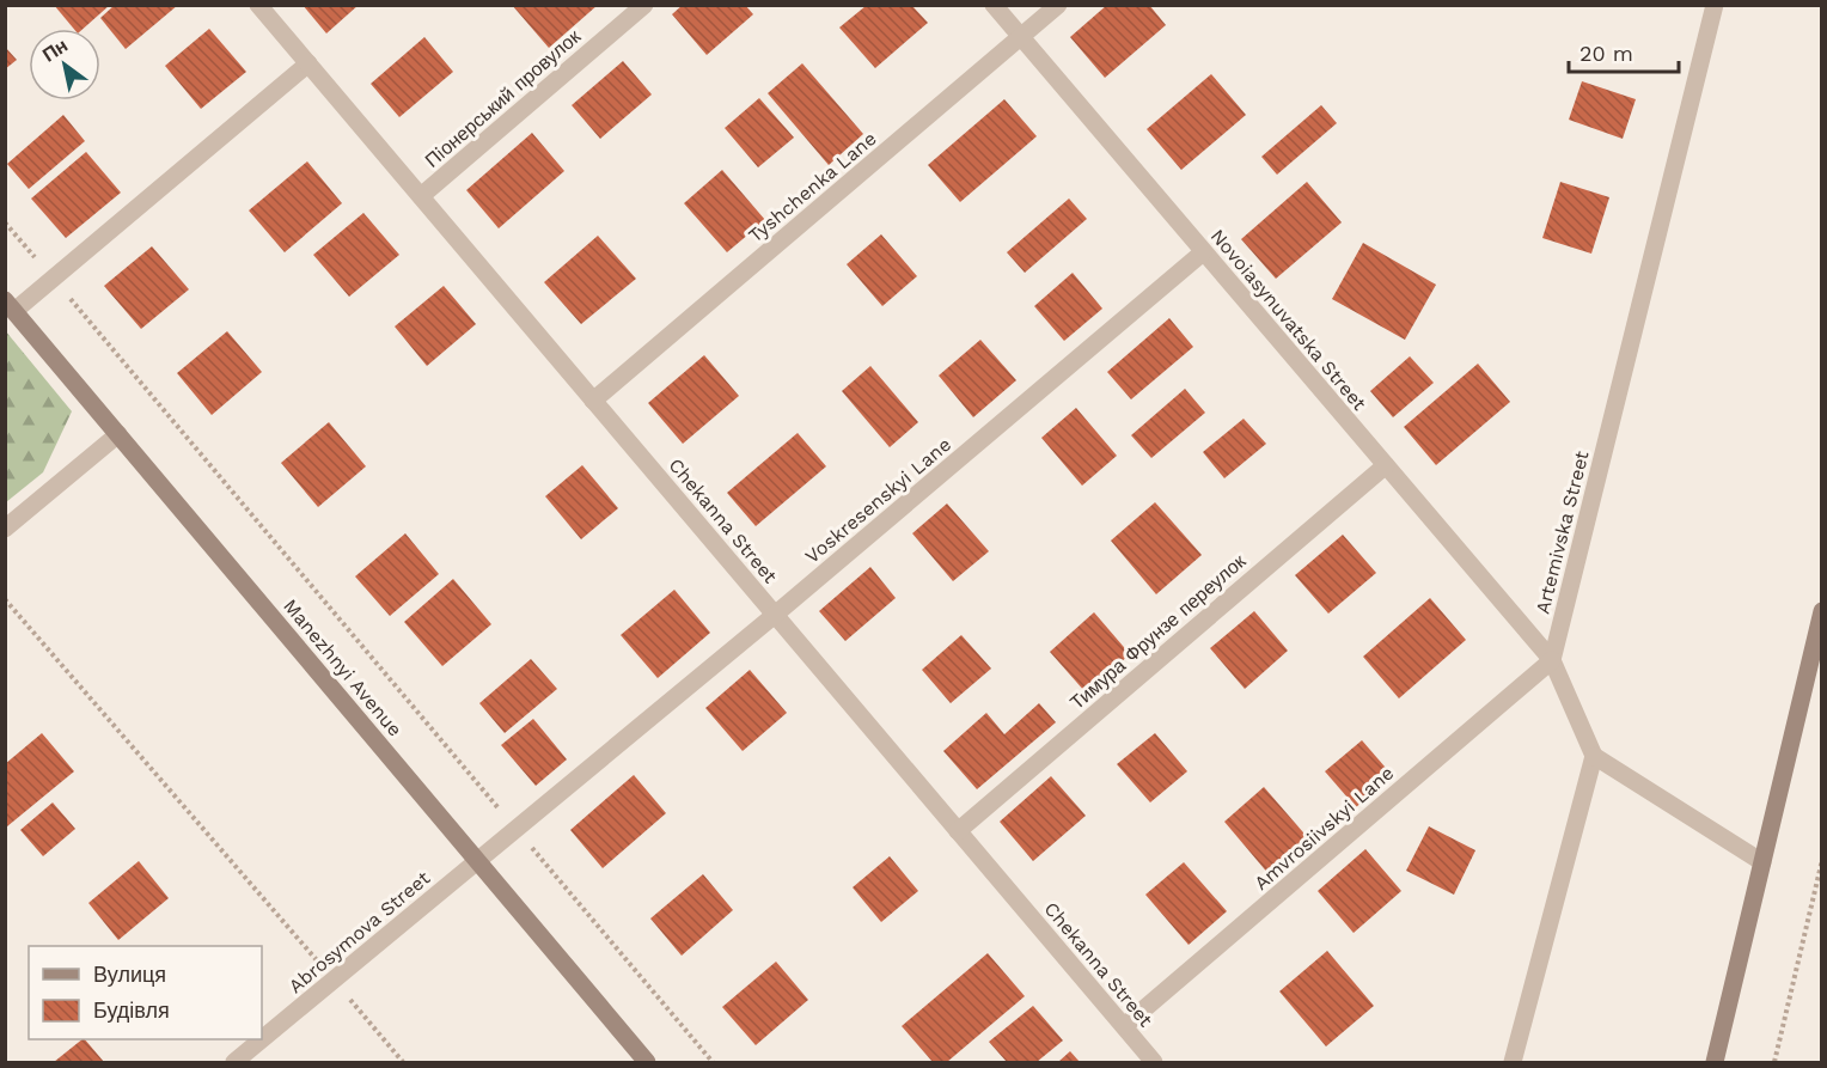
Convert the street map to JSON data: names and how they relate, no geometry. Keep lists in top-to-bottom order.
{
  "streets": {
    "street": [
      "Пiонерський провулок",
      "Tyshchenka Lane",
      "Novoiasynuvatska Street",
      "Voskresenskyi Lane",
      "Chekanna Street",
      "Artemivska Street",
      "Тимура Фрунзе переулок",
      "Manezhnyi Avenue",
      "Amvrosiivskyi Lane",
      "Abrosymova Street"
    ]
  },
  "crossings": [
    ["Пiонерський провулок", "Chekanna Street"],
    ["Tyshchenka Lane", "Novoiasynuvatska Street"],
    ["Tyshchenka Lane", "Chekanna Street"],
    ["Novoiasynuvatska Street", "Voskresenskyi Lane"],
    ["Novoiasynuvatska Street", "Artemivska Street"],
    ["Novoiasynuvatska Street", "Тимура Фрунзе переулок"],
    ["Novoiasynuvatska Street", "Amvrosiivskyi Lane"],
    ["Voskresenskyi Lane", "Chekanna Street"],
    ["Voskresenskyi Lane", "Manezhnyi Avenue"],
    ["Voskresenskyi Lane", "Abrosymova Street"],
    ["Chekanna Street", "Тимура Фрунзе переулок"],
    ["Chekanna Street", "Amvrosiivskyi Lane"],
    ["Artemivska Street", "Amvrosiivskyi Lane"],
    ["Manezhnyi Avenue", "Abrosymova Street"]
  ],
  "legend": ["Вулиця", "Будівля"],
  "scale_bar": "20 m",
  "north": "top left"
}
